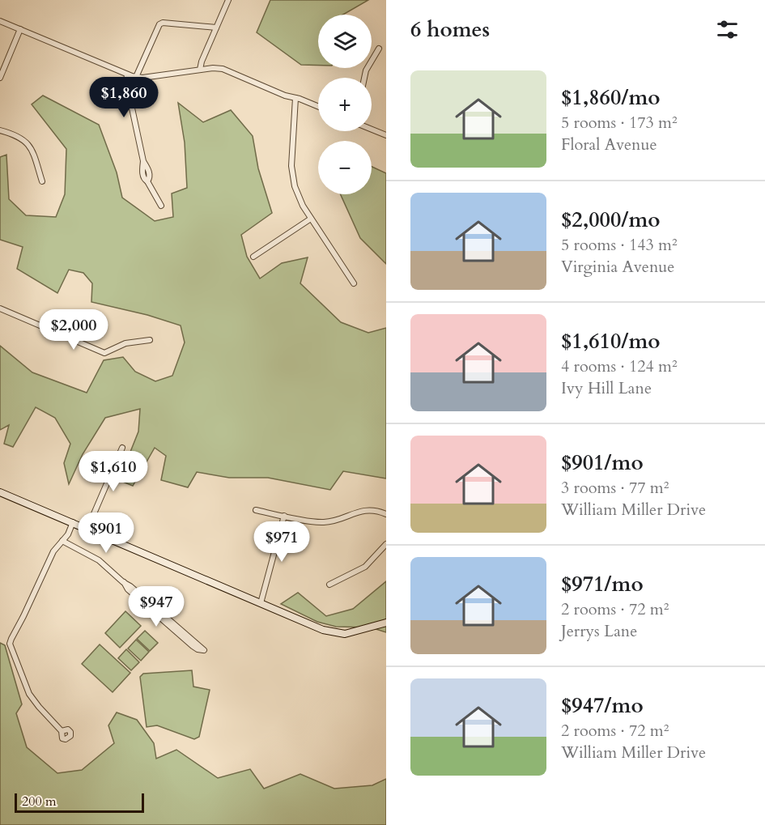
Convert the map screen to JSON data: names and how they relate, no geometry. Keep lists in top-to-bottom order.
{
  "scale_bar": "200 m",
  "page": {
    "heading": "6 homes",
    "map_buttons": ["+", "−"],
    "list": [
      {
        "name": "$1,860/mo",
        "note": "5 rooms · 173 m² · Floral Avenue"
      },
      {
        "name": "$2,000/mo",
        "note": "5 rooms · 143 m² · Virginia Avenue"
      },
      {
        "name": "$1,610/mo",
        "note": "4 rooms · 124 m² · Ivy Hill Lane"
      },
      {
        "name": "$901/mo",
        "note": "3 rooms · 77 m² · William Miller Drive"
      },
      {
        "name": "$971/mo",
        "note": "2 rooms · 72 m² · Jerrys Lane"
      },
      {
        "name": "$947/mo",
        "note": "2 rooms · 72 m² · William Miller Drive"
      }
    ],
    "price": [
      "$1,860",
      "$2,000",
      "$1,610",
      "$901",
      "$971",
      "$947"
    ],
    "scale": "200 m"
  }
}
